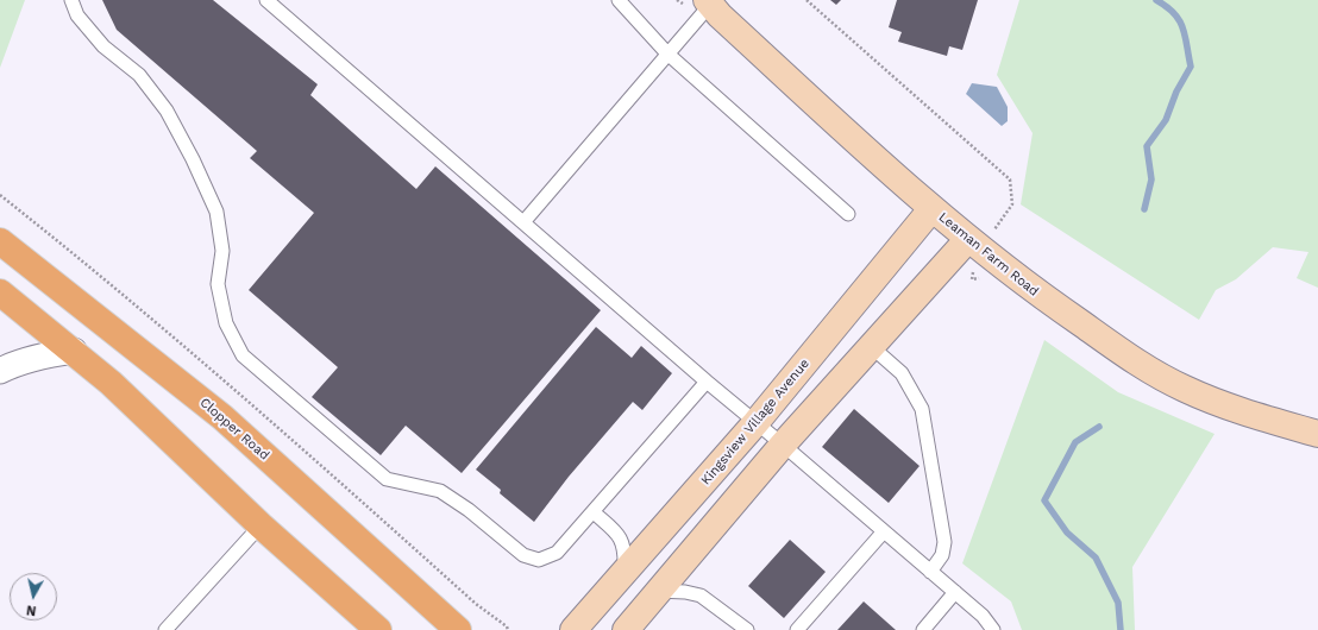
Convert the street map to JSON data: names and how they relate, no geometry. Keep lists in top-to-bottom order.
{
  "streets": {
    "main road": ["Clopper Road"],
    "street": ["Leaman Farm Road", "Kingsview Village Avenue"]
  },
  "crossings": [
    ["Leaman Farm Road", "Kingsview Village Avenue"]
  ],
  "north": "bottom"
}
